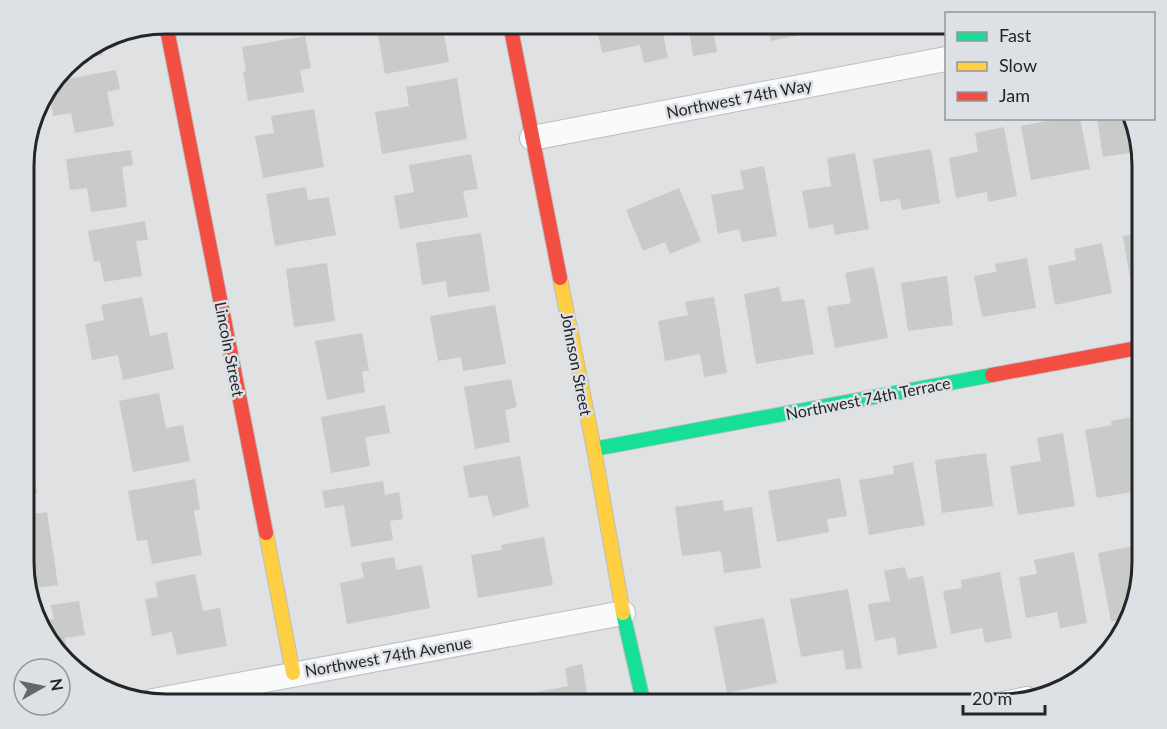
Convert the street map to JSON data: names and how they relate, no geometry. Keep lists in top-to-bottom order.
{
  "streets": {
    "street": [
      "Northwest 74th Way",
      "Lincoln Street",
      "Johnson Street",
      "Northwest 74th Terrace",
      "Northwest 74th Avenue"
    ]
  },
  "crossings": [
    ["Northwest 74th Way", "Johnson Street"],
    ["Lincoln Street", "Northwest 74th Avenue"],
    ["Johnson Street", "Northwest 74th Terrace"],
    ["Johnson Street", "Northwest 74th Avenue"]
  ],
  "legend": ["Fast", "Slow", "Jam"],
  "scale_bar": "20 m",
  "north": "right"
}
